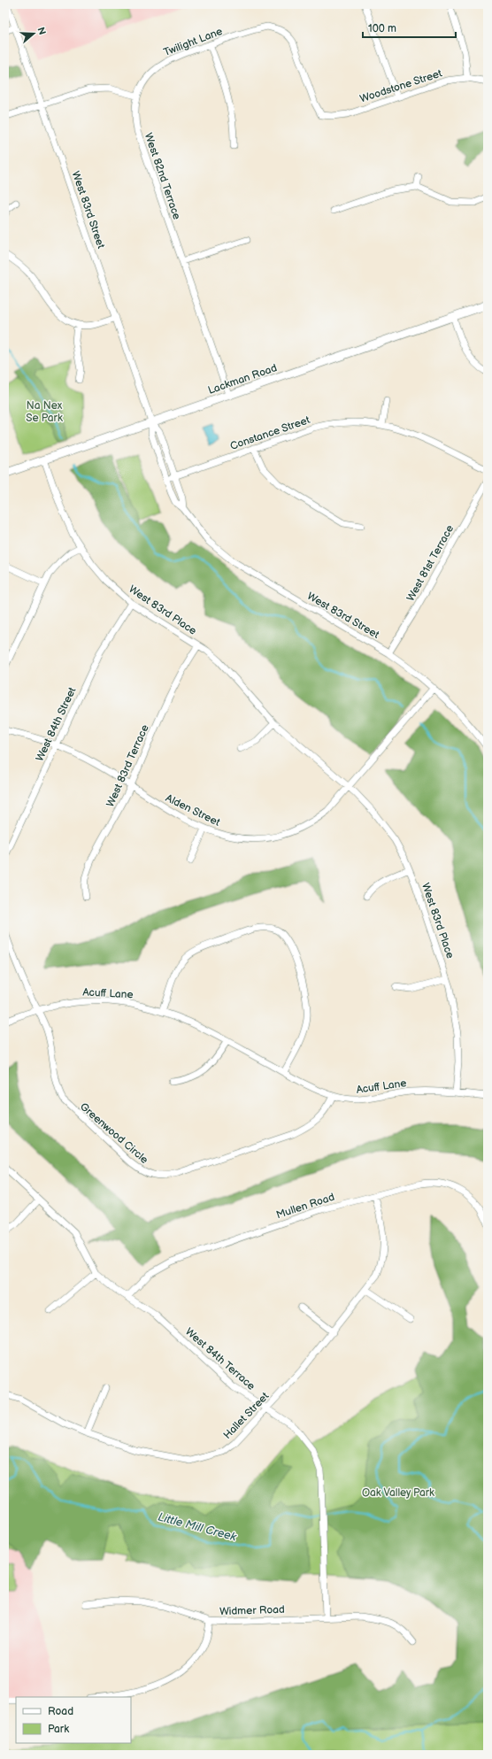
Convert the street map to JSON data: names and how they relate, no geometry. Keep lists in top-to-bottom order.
{
  "streets": {
    "main road": ["Lackman Road"],
    "street": [
      "Twilight Lane",
      "Woodstone Street",
      "West 82nd Terrace",
      "West 83rd Street",
      "Constance Street",
      "West 81st Terrace",
      "West 83rd Place",
      "West 84th Street",
      "West 83rd Terrace",
      "Alden Street",
      "Acuff Lane",
      "Greenwood Circle",
      "Mullen Road",
      "West 84th Terrace",
      "Hallet Street",
      "Widmer Road"
    ]
  },
  "crossings": [
    ["Twilight Lane", "Woodstone Street"],
    ["Twilight Lane", "West 82nd Terrace"],
    ["West 82nd Terrace", "Lackman Road"],
    ["West 83rd Street", "Lackman Road"],
    ["West 83rd Street", "Constance Street"],
    ["West 83rd Street", "West 81st Terrace"],
    ["West 83rd Street", "Alden Street"],
    ["Lackman Road", "West 83rd Place"],
    ["West 83rd Place", "West 84th Street"],
    ["West 83rd Place", "West 83rd Terrace"],
    ["West 83rd Place", "Alden Street"],
    ["West 83rd Place", "Acuff Lane"],
    ["West 84th Street", "Alden Street"],
    ["West 83rd Terrace", "Alden Street"],
    ["Acuff Lane", "Greenwood Circle"],
    ["Mullen Road", "West 84th Terrace"],
    ["Mullen Road", "Hallet Street"],
    ["West 84th Terrace", "Hallet Street"],
    ["West 84th Terrace", "Widmer Road"]
  ],
  "water": ["Little Mill Creek"],
  "parks": ["Na Nex Se Park", "Oak Valley Park"],
  "legend": ["Road", "Park"],
  "scale_bar": "100 m",
  "north": "right"
}
